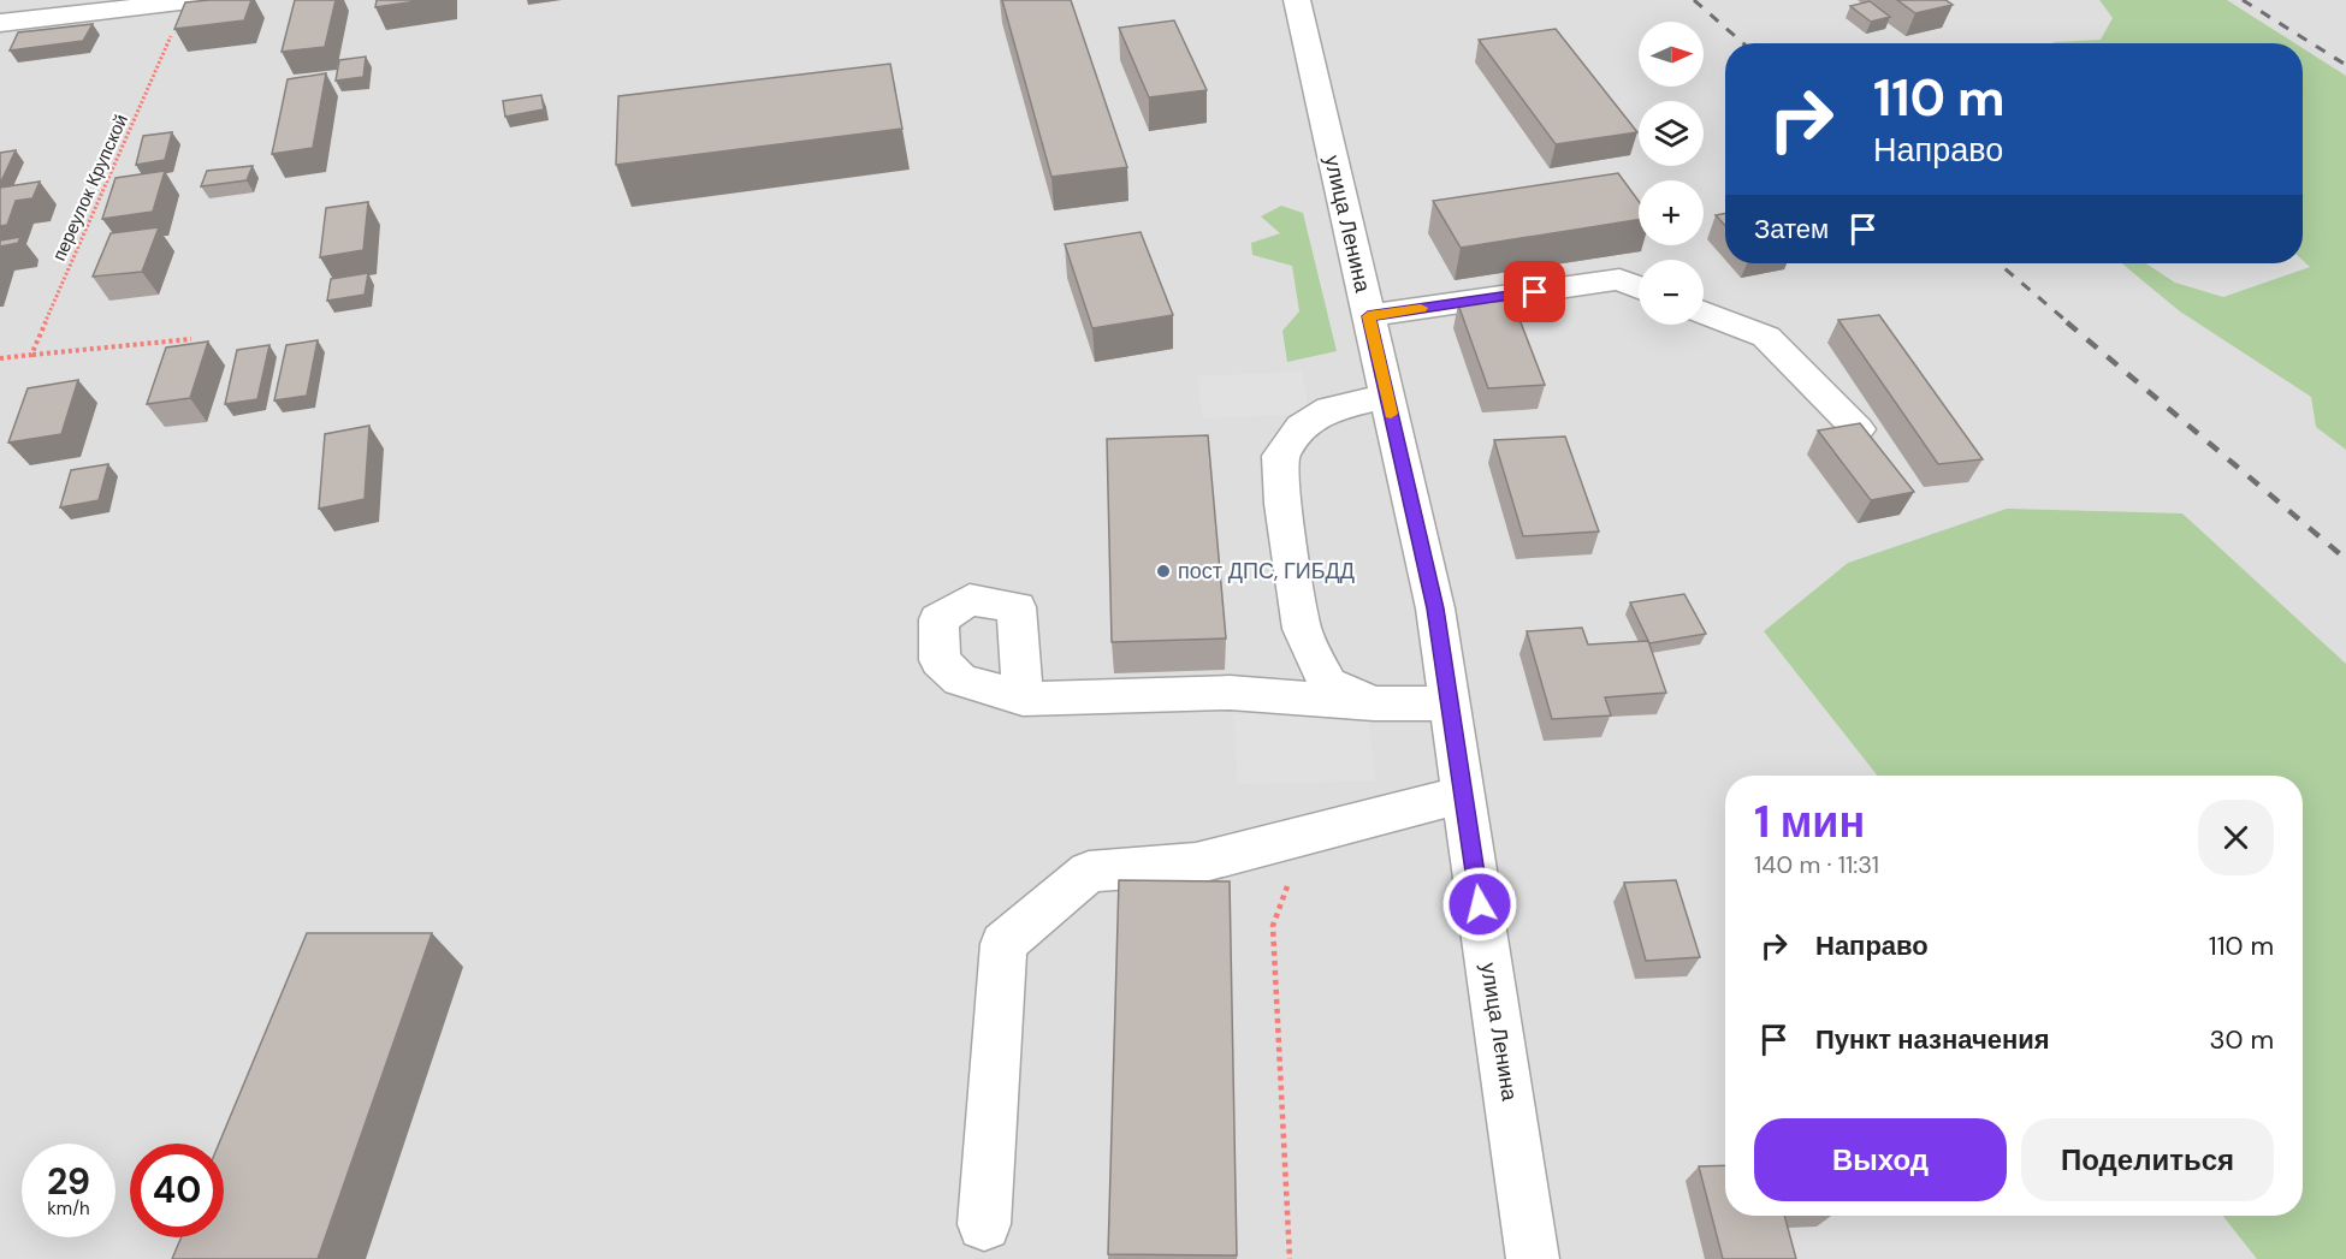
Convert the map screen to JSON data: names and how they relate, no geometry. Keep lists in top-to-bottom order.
{
  "streets": {
    "street": ["улица Ленина"],
    "path": ["переулок Крупской"]
  },
  "places": ["пост ДПС, ГИБДД"],
  "north": "right",
  "page": {
    "map_buttons": ["+", "−"],
    "turn": ["110 m", "Направо"],
    "then": "Затем",
    "heading": ["1 мин", "140 m · 11:31"],
    "list": [
      {
        "name": "Направо",
        "value": "110 m"
      },
      {
        "name": "Пункт назначения",
        "value": "30 m"
      }
    ],
    "buttons": ["Выход", "Поделиться"],
    "speed": "29 km/h",
    "limit": "40"
  }
}
